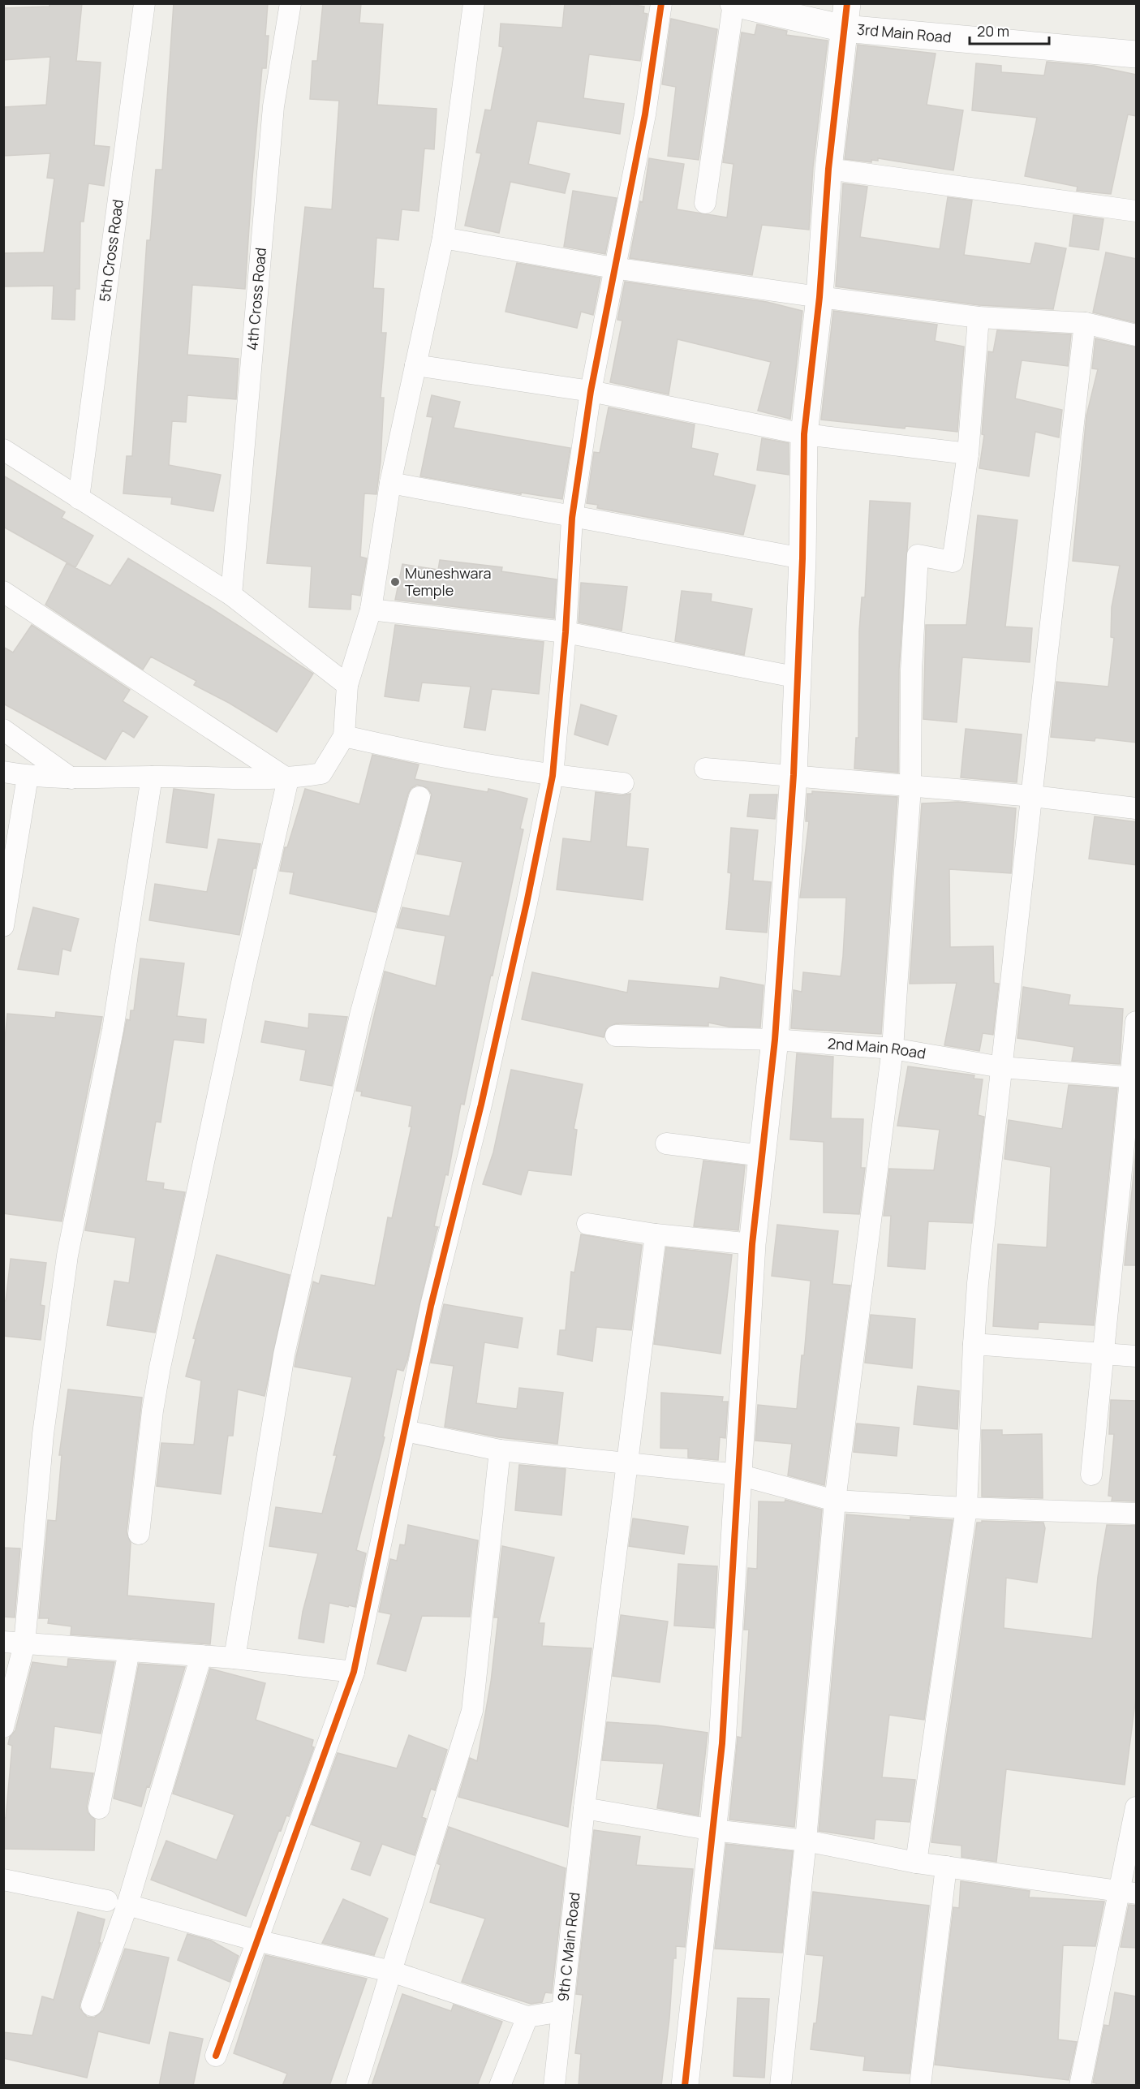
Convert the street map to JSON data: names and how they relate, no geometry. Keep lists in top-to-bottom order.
{
  "streets": {
    "street": [
      "3rd Main Road",
      "5th Cross Road",
      "4th Cross Road",
      "2nd Main Road",
      "9th C Main Road"
    ]
  },
  "places": ["Muneshwara Temple"],
  "scale_bar": "20 m"
}
